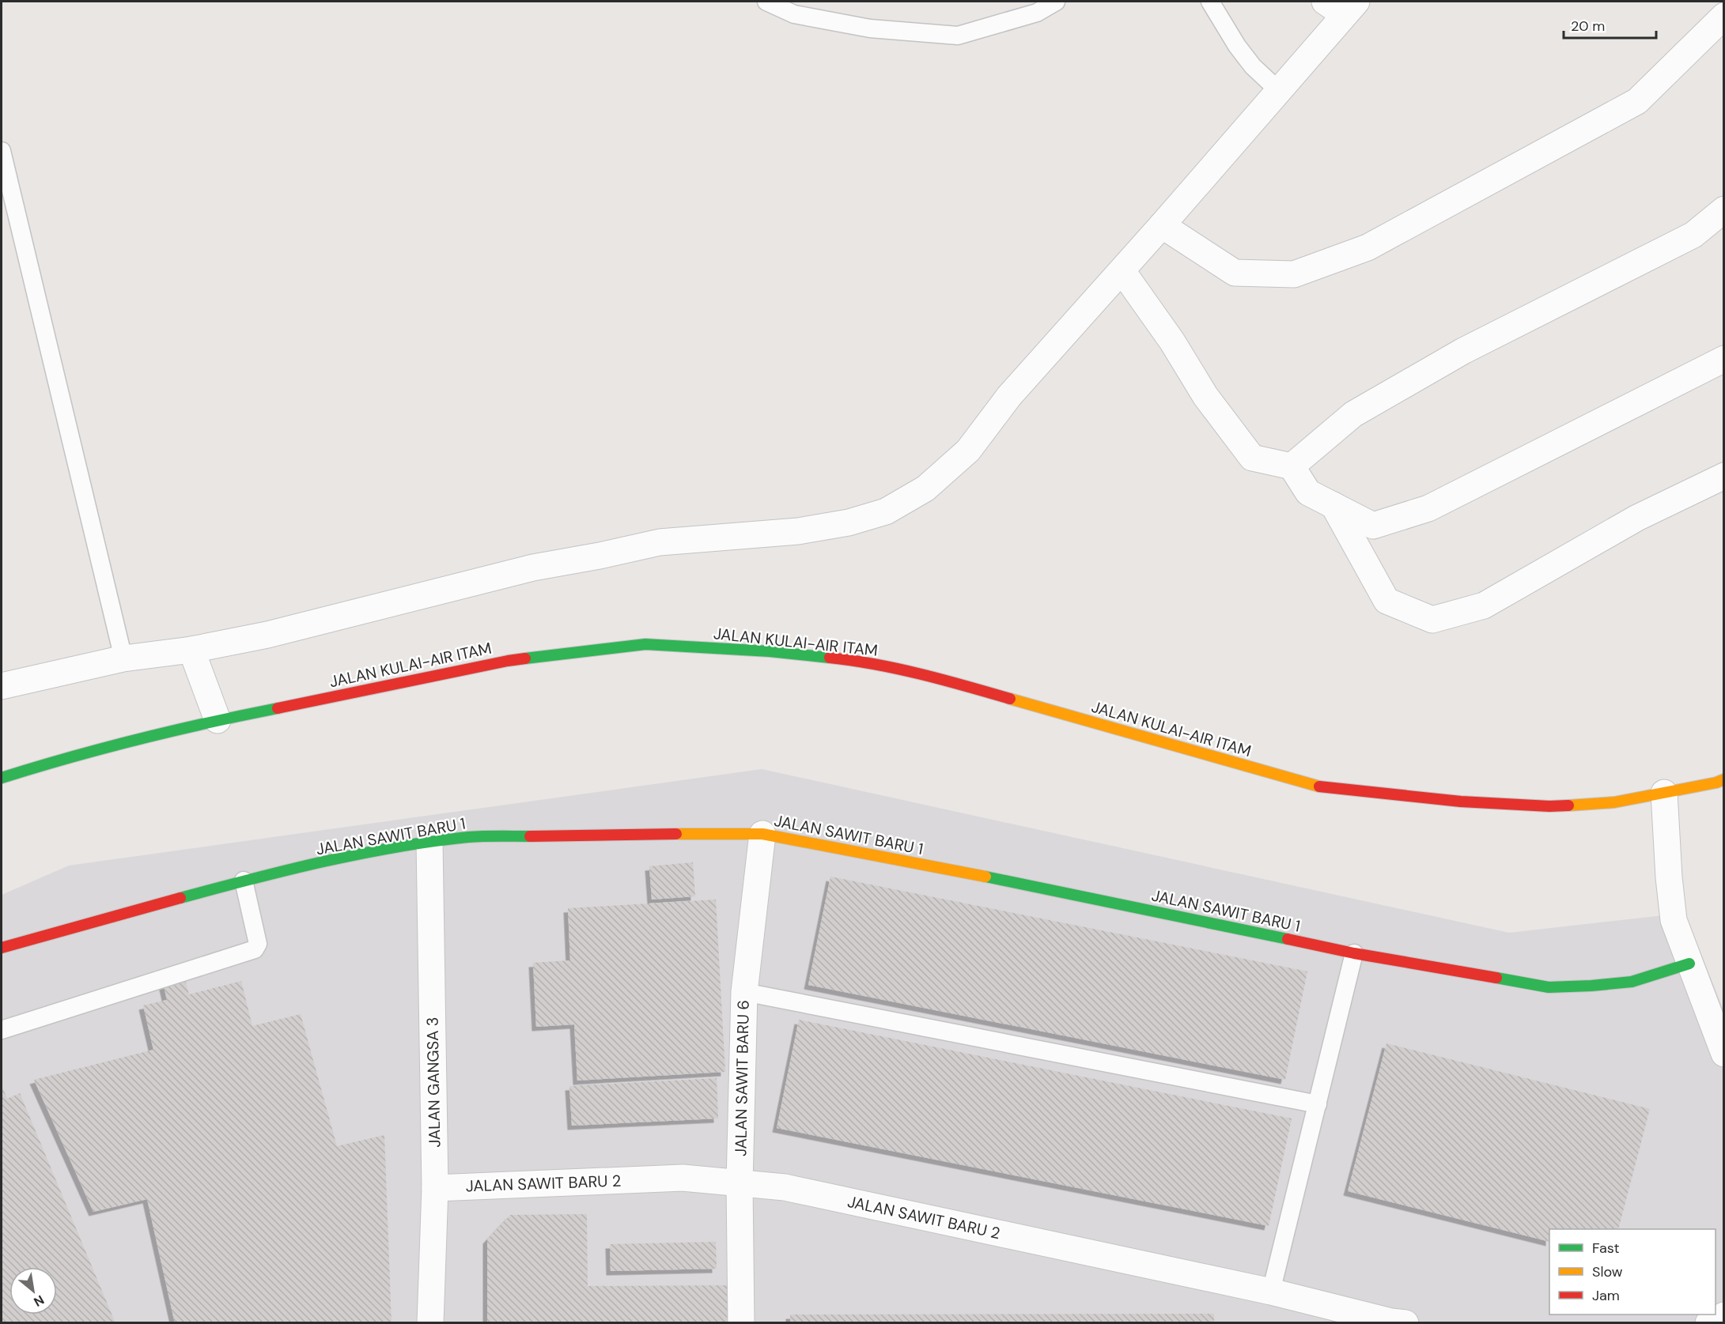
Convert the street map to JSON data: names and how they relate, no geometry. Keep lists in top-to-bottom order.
{
  "streets": {
    "main road": ["JALAN KULAI-AIR ITAM", "JALAN SAWIT BARU 1"],
    "street": ["JALAN SAWIT BARU 6", "JALAN GANGSA 3", "JALAN SAWIT BARU 2"]
  },
  "crossings": [
    ["JALAN SAWIT BARU 1", "JALAN SAWIT BARU 6"],
    ["JALAN SAWIT BARU 1", "JALAN GANGSA 3"],
    ["JALAN SAWIT BARU 6", "JALAN SAWIT BARU 2"],
    ["JALAN GANGSA 3", "JALAN SAWIT BARU 2"]
  ],
  "legend": ["Fast", "Slow", "Jam"],
  "scale_bar": "20 m",
  "north": "bottom right"
}
